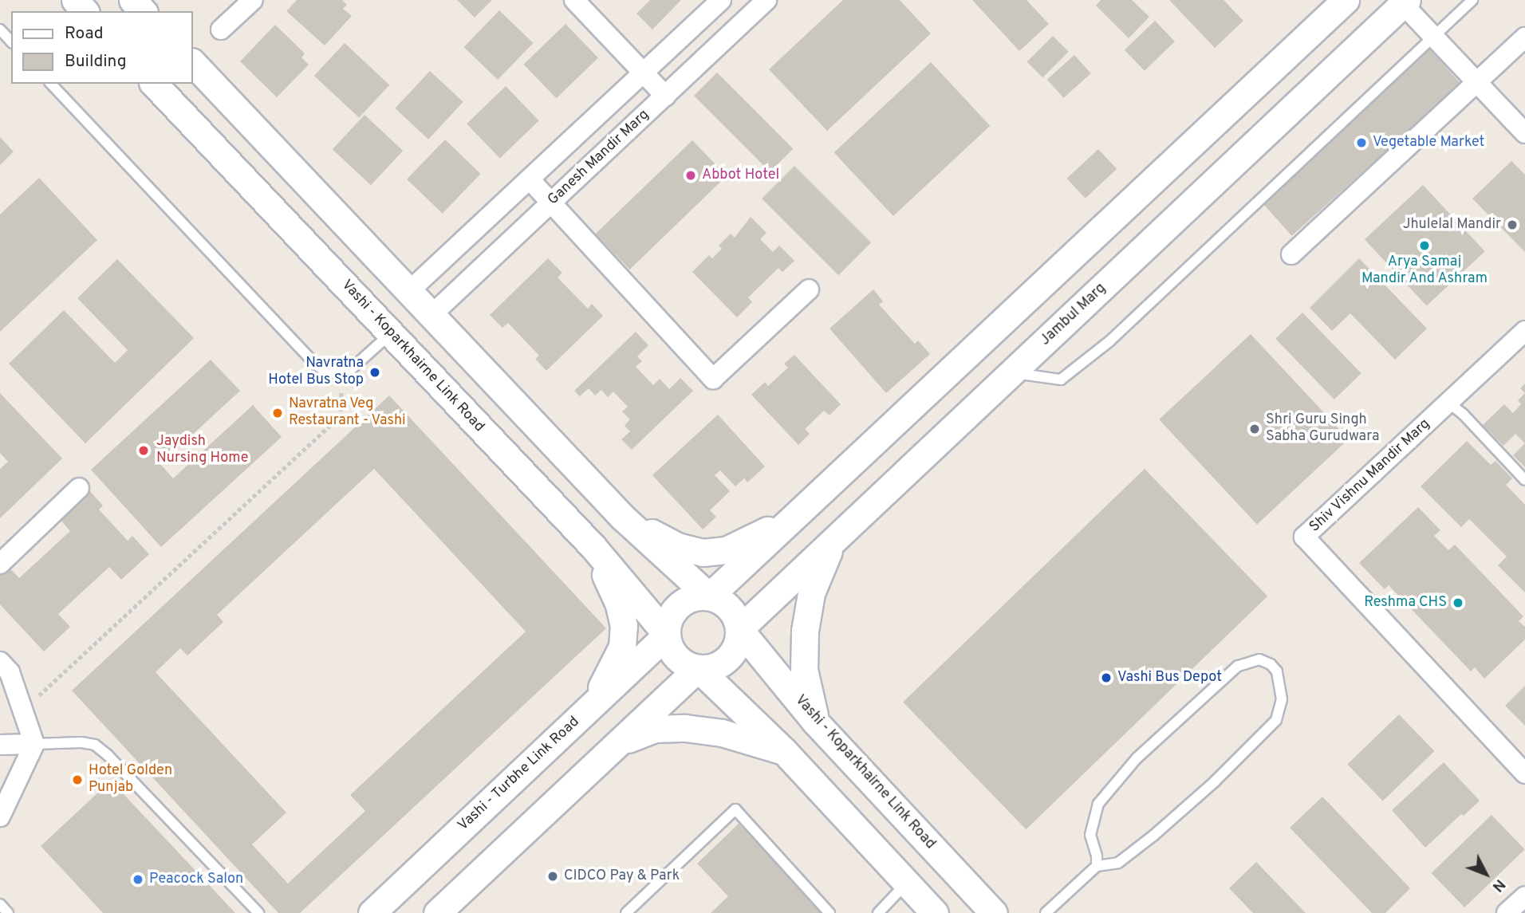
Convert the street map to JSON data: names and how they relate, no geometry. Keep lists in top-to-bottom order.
{
  "streets": {
    "main road": ["Jambul Marg", "Vashi - Koparkhairne Link Road", "Vashi - Turbhe Link Road"],
    "street": ["Ganesh Mandir Marg", "Shiv Vishnu Mandir Marg"]
  },
  "crossings": [
    ["Jambul Marg", "Vashi - Koparkhairne Link Road"],
    ["Jambul Marg", "Vashi - Turbhe Link Road"],
    ["Vashi - Koparkhairne Link Road", "Vashi - Turbhe Link Road"]
  ],
  "places": [
    "Vegetable Market",
    "Abbot Hotel",
    "Jhulelal Mandir",
    "Arya Samaj Mandir And Ashram",
    "Navratna Hotel Bus Stop",
    "Navratna Veg Restaurant - Vashi",
    "Shri Guru Singh Sabha Gurudwara",
    "Jaydish Nursing Home",
    "Reshma CHS",
    "Vashi Bus Depot",
    "Hotel Golden Punjab",
    "CIDCO Pay & Park",
    "Peacock Salon"
  ],
  "legend": ["Road", "Building"],
  "north": "bottom right"
}
